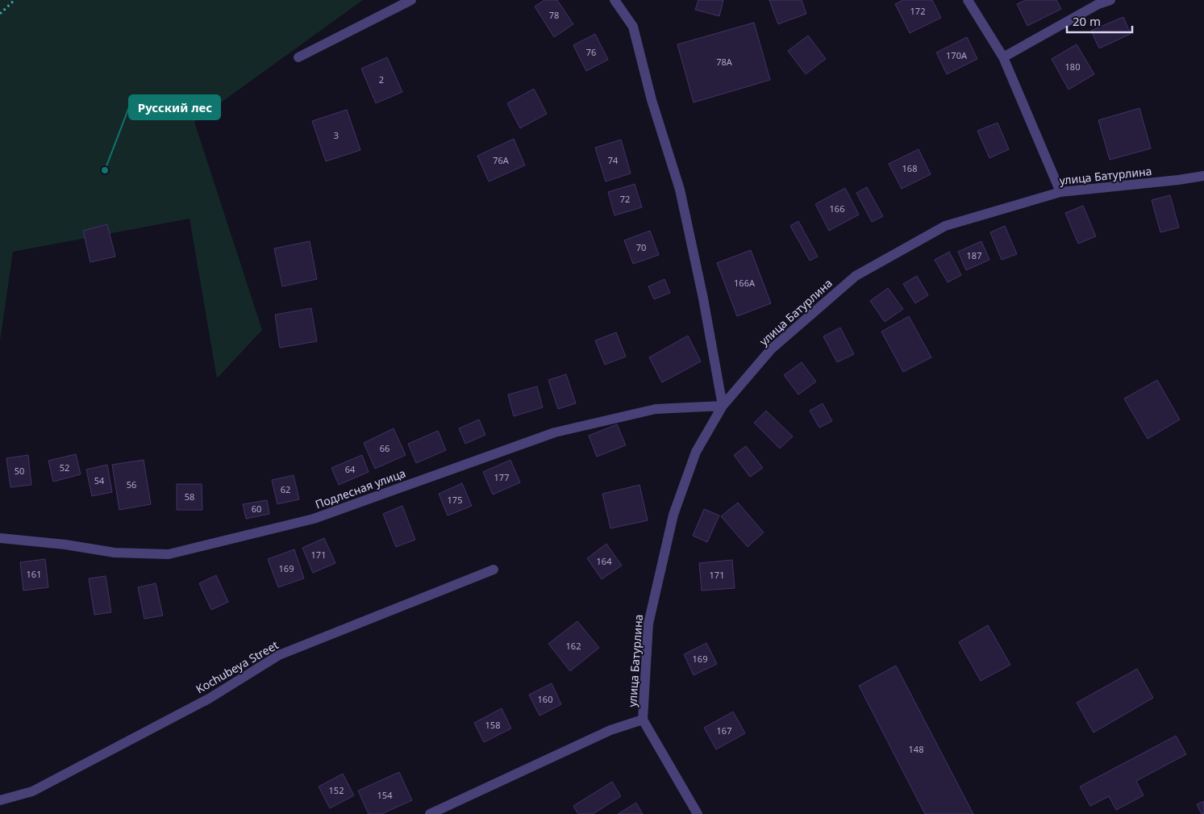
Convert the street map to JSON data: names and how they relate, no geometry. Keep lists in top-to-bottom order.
{
  "streets": {
    "street": ["улица Батурлина", "Подлесная улица", "Kochubeya Street"]
  },
  "crossings": [
    ["улица Батурлина", "Подлесная улица"]
  ],
  "places": ["Русский лес"],
  "house_numbers": [
    "172",
    "78",
    "76",
    "170А",
    "78А",
    "180",
    "2",
    "3",
    "76А",
    "74",
    "168",
    "72",
    "166",
    "70",
    "187",
    "166А",
    "66",
    "52",
    "64",
    "50",
    "177",
    "54",
    "56",
    "62",
    "58",
    "175",
    "60",
    "171",
    "164",
    "169",
    "161",
    "171",
    "162",
    "169",
    "160",
    "158",
    "167",
    "148",
    "152",
    "154"
  ],
  "scale_bar": "20 m"
}
